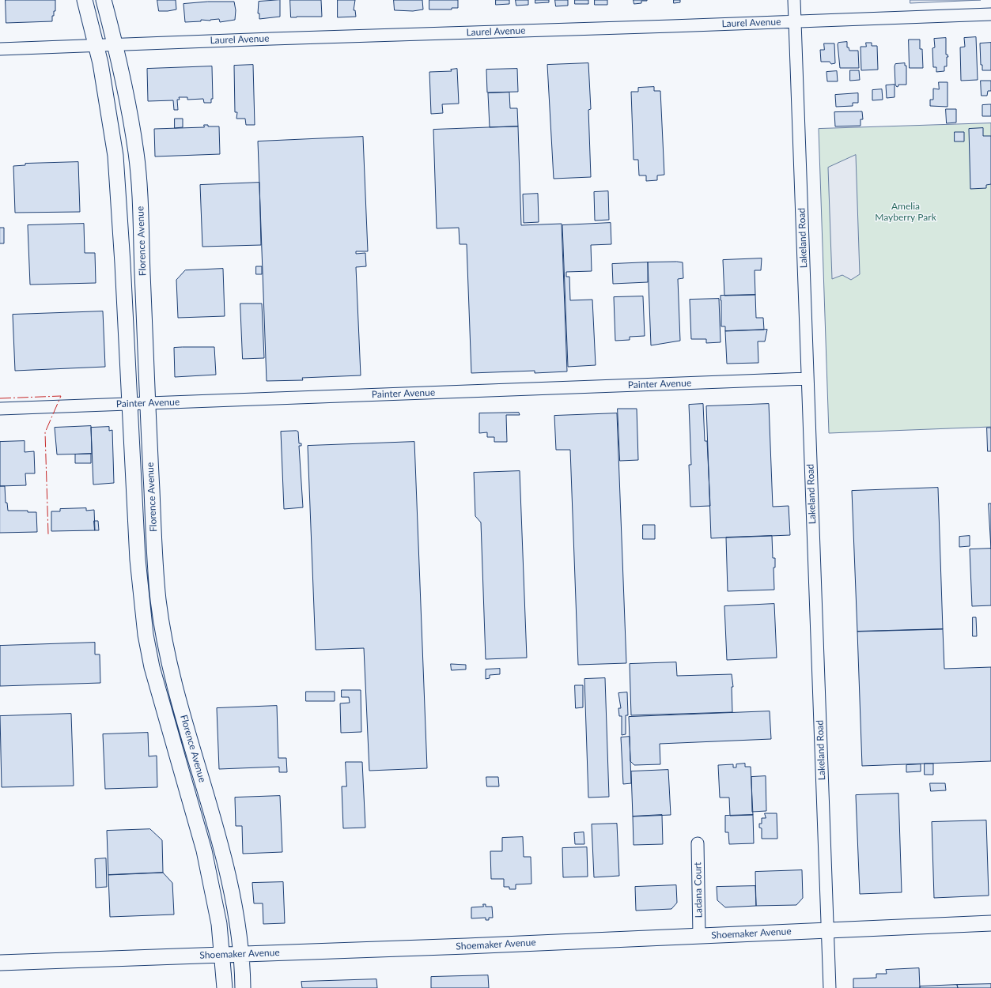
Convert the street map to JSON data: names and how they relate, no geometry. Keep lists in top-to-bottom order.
{
  "streets": {
    "main road": ["Florence Avenue", "Shoemaker Avenue"],
    "street": [
      "Laurel Avenue",
      "Lakeland Road",
      "Painter Avenue",
      "Ladana Court"
    ]
  },
  "crossings": [
    ["Laurel Avenue", "Lakeland Road"],
    ["Laurel Avenue", "Florence Avenue"],
    ["Lakeland Road", "Painter Avenue"],
    ["Lakeland Road", "Shoemaker Avenue"],
    ["Florence Avenue", "Painter Avenue"],
    ["Florence Avenue", "Shoemaker Avenue"],
    ["Ladana Court", "Shoemaker Avenue"]
  ],
  "parks": ["Amelia Mayberry Park"]
}
